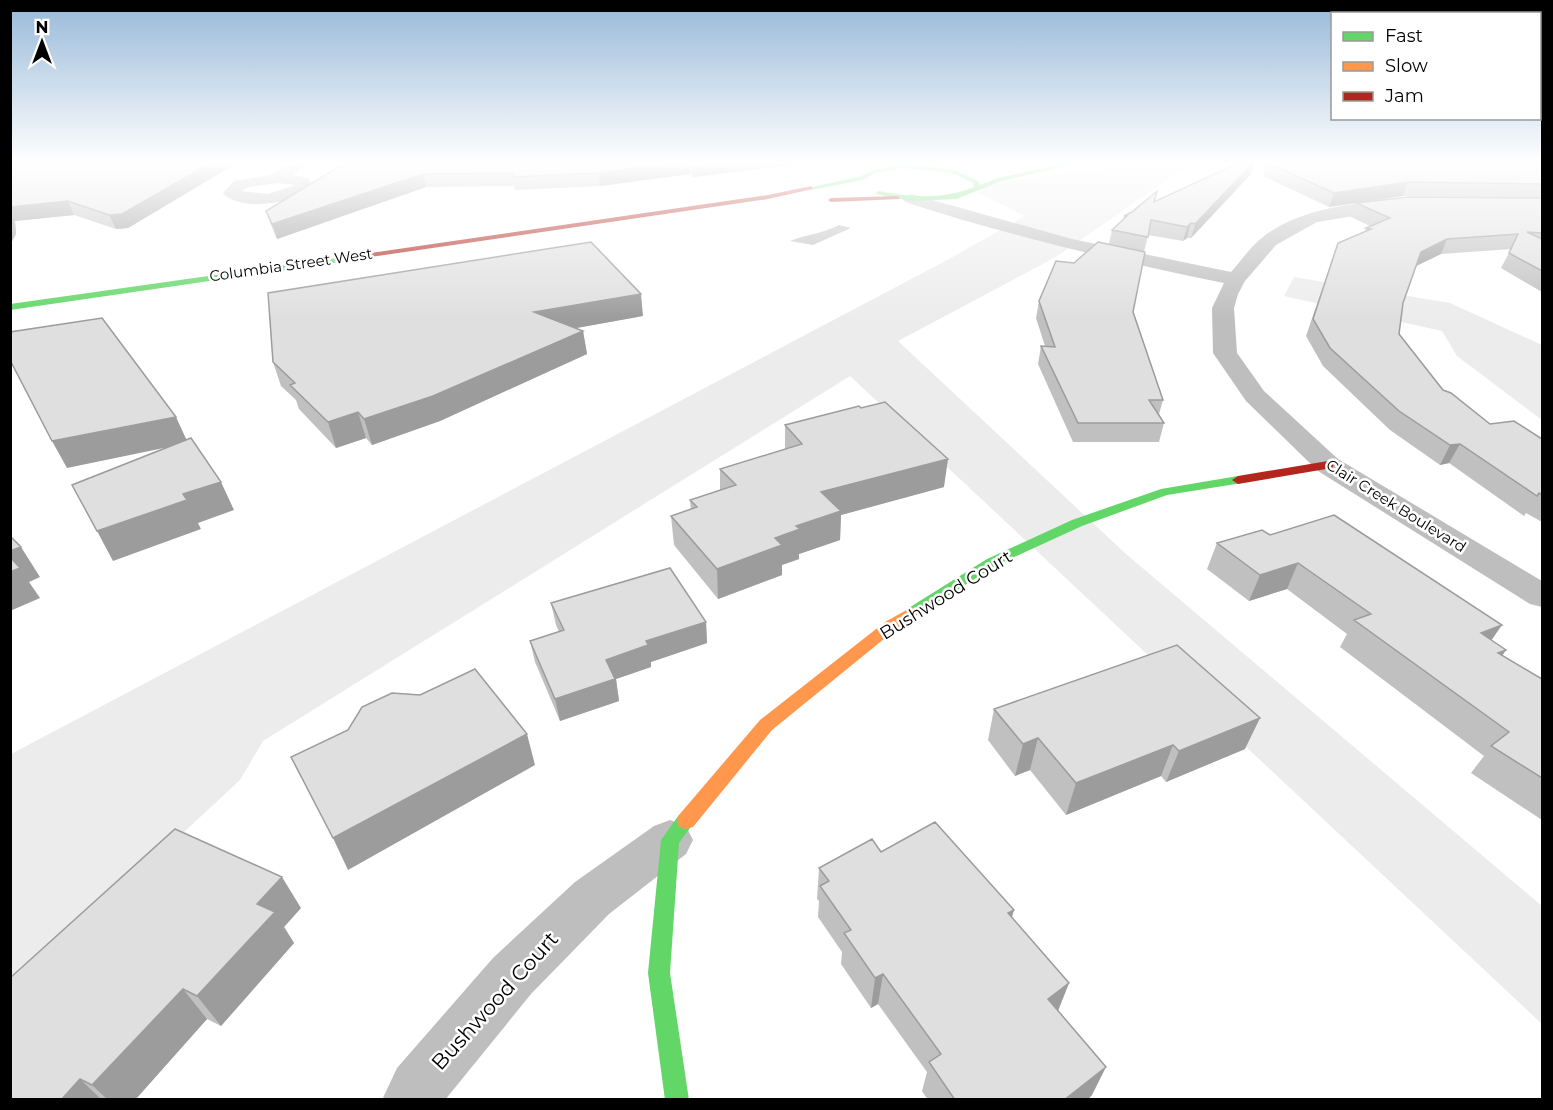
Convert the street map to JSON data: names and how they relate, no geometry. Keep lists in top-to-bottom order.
{
  "streets": {
    "main road": ["Columbia Street West", "Bushwood Court"],
    "street": ["Clair Creek Boulevard"]
  },
  "crossings": [
    ["Clair Creek Boulevard", "Bushwood Court"]
  ],
  "legend": ["Fast", "Slow", "Jam"],
  "north": "top"
}
